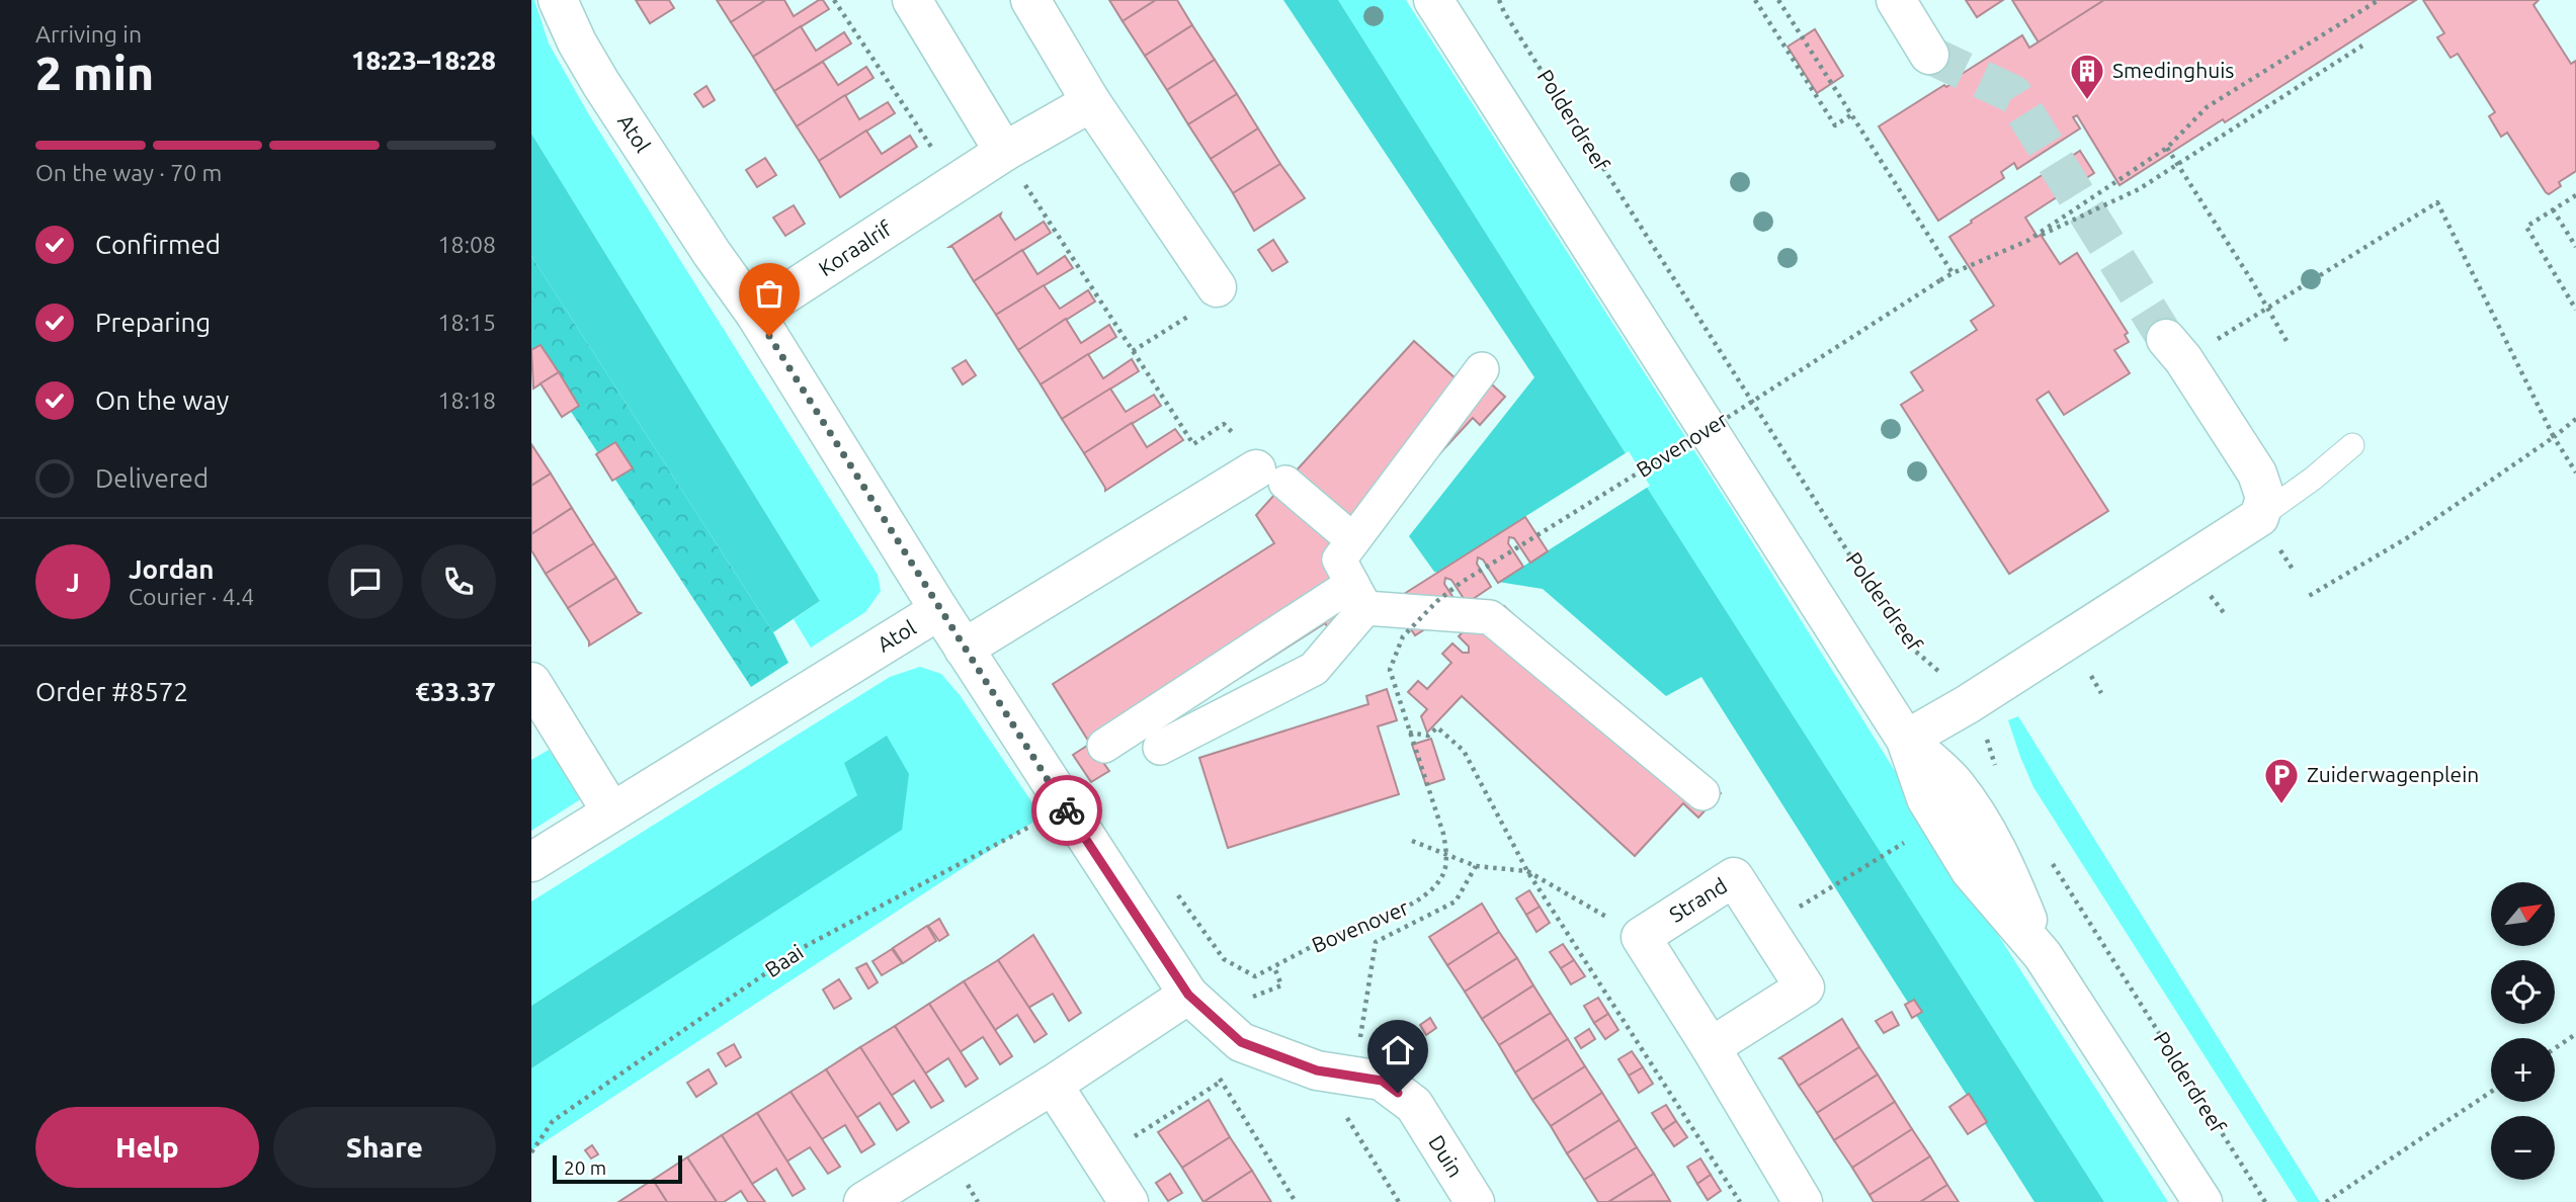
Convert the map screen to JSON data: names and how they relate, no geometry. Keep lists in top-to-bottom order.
{
  "streets": {
    "street": [
      "Atol",
      "Koraalrif",
      "Strand",
      "Duin"
    ],
    "path": ["Polderdreef", "Bovenover", "Baai"]
  },
  "crossings": [
    ["Atol", "Koraalrif"],
    ["Atol", "Duin"],
    ["Baai", "Duin"]
  ],
  "places": {
    "building": ["Smedinghuis"],
    "parking": ["Zuiderwagenplein"]
  },
  "scale_bar": "20 m",
  "north": "top right",
  "page": {
    "heading": ["2 min", "Arriving in", "18:23–18:28"],
    "panel": [
      "Jordan",
      "Courier · 4.4",
      "Order #8572",
      "€33.37"
    ],
    "bar": "On the way · 70 m",
    "list": [
      ["Confirmed", "18:08"],
      ["Preparing", "18:15"],
      ["On the way", "18:18"],
      "Delivered"
    ],
    "round": "J",
    "map_buttons": ["+", "−"],
    "buttons": ["Help", "Share"],
    "scale": "20 m"
  }
}
